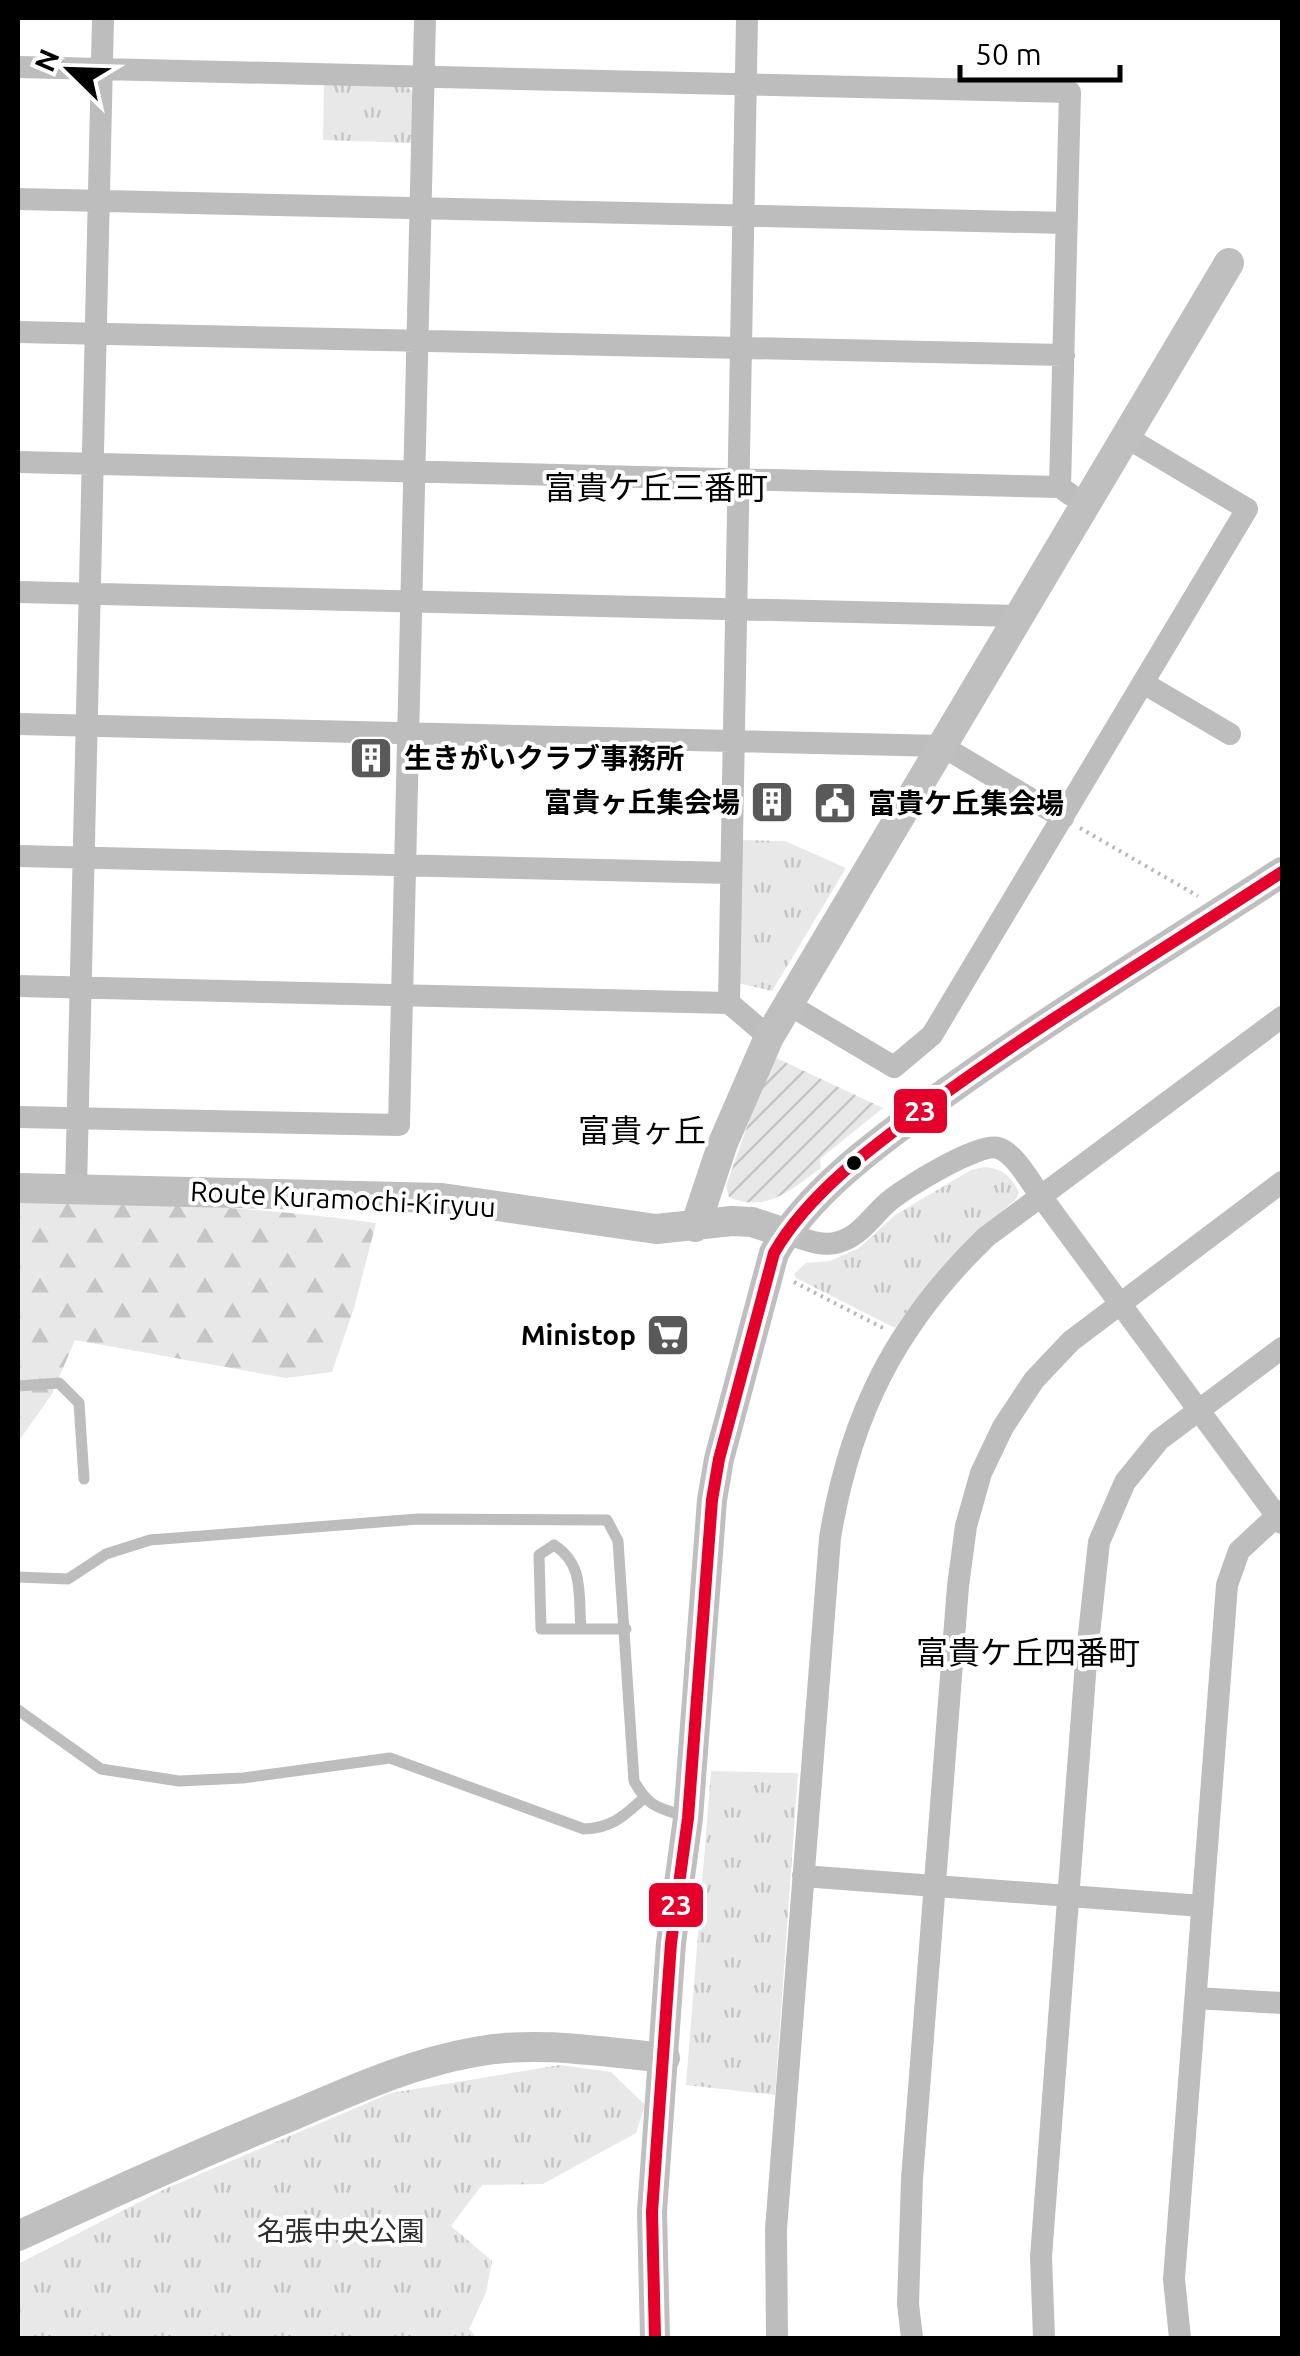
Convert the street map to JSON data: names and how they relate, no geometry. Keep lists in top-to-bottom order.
{
  "streets": {
    "main road": ["Route Kuramochi-Kiryuu"]
  },
  "districts": ["富貴ケ丘三番町", "富貴ヶ丘", "富貴ケ丘四番町"],
  "parks": ["名張中央公園"],
  "places": {
    "building": ["生きがいクラブ事務所", "富貴ヶ丘集会場"],
    "public building": ["富貴ケ丘集会場"],
    "supermarket": ["Ministop"]
  },
  "lines": ["transit line 23"],
  "scale_bar": "50 m",
  "north": "top left"
}
